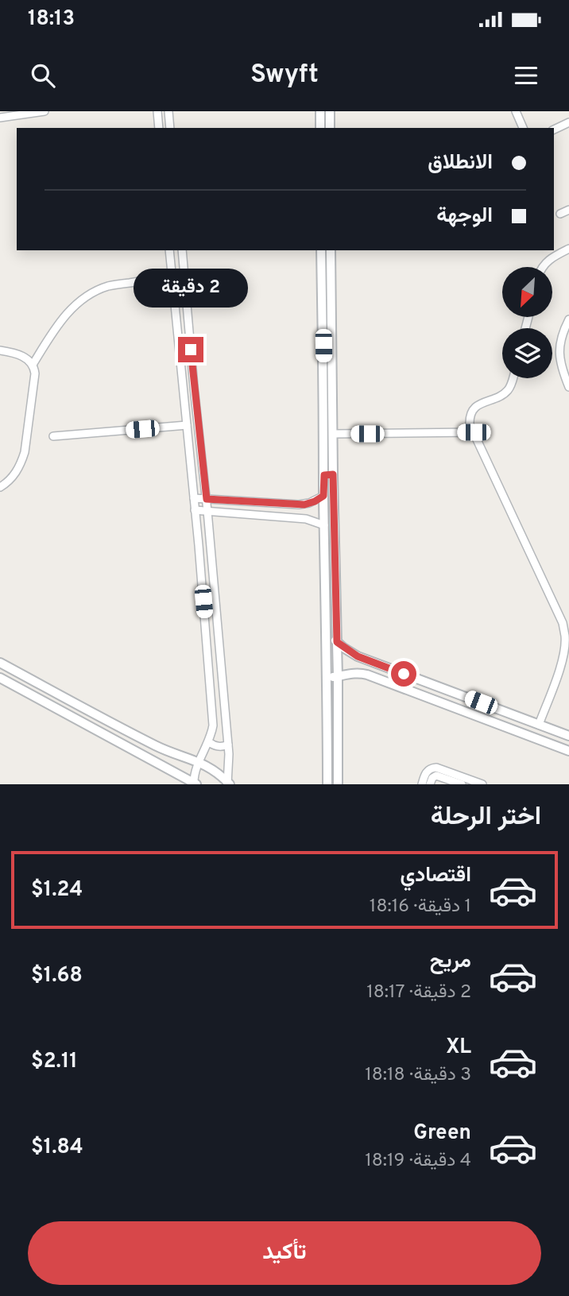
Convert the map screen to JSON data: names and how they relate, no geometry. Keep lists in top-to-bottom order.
{
  "north": "bottom left",
  "page": {
    "status": "18:13",
    "header": "Swyft",
    "banner": ["الانطلاق", "الوجهة"],
    "bubble": "2 دقيقة",
    "heading": "اختر الرحلة",
    "list": [
      {
        "name": "اقتصادي",
        "note": "1 دقيقة · 18:16",
        "value": "$1.24"
      },
      {
        "name": "مريح",
        "note": "2 دقيقة · 18:17",
        "value": "$1.68"
      },
      {
        "name": "XL",
        "note": "3 دقيقة · 18:18",
        "value": "$2.11"
      },
      {
        "name": "Green",
        "note": "4 دقيقة · 18:19",
        "value": "$1.84"
      }
    ],
    "buttons": "تأكيد"
  }
}
